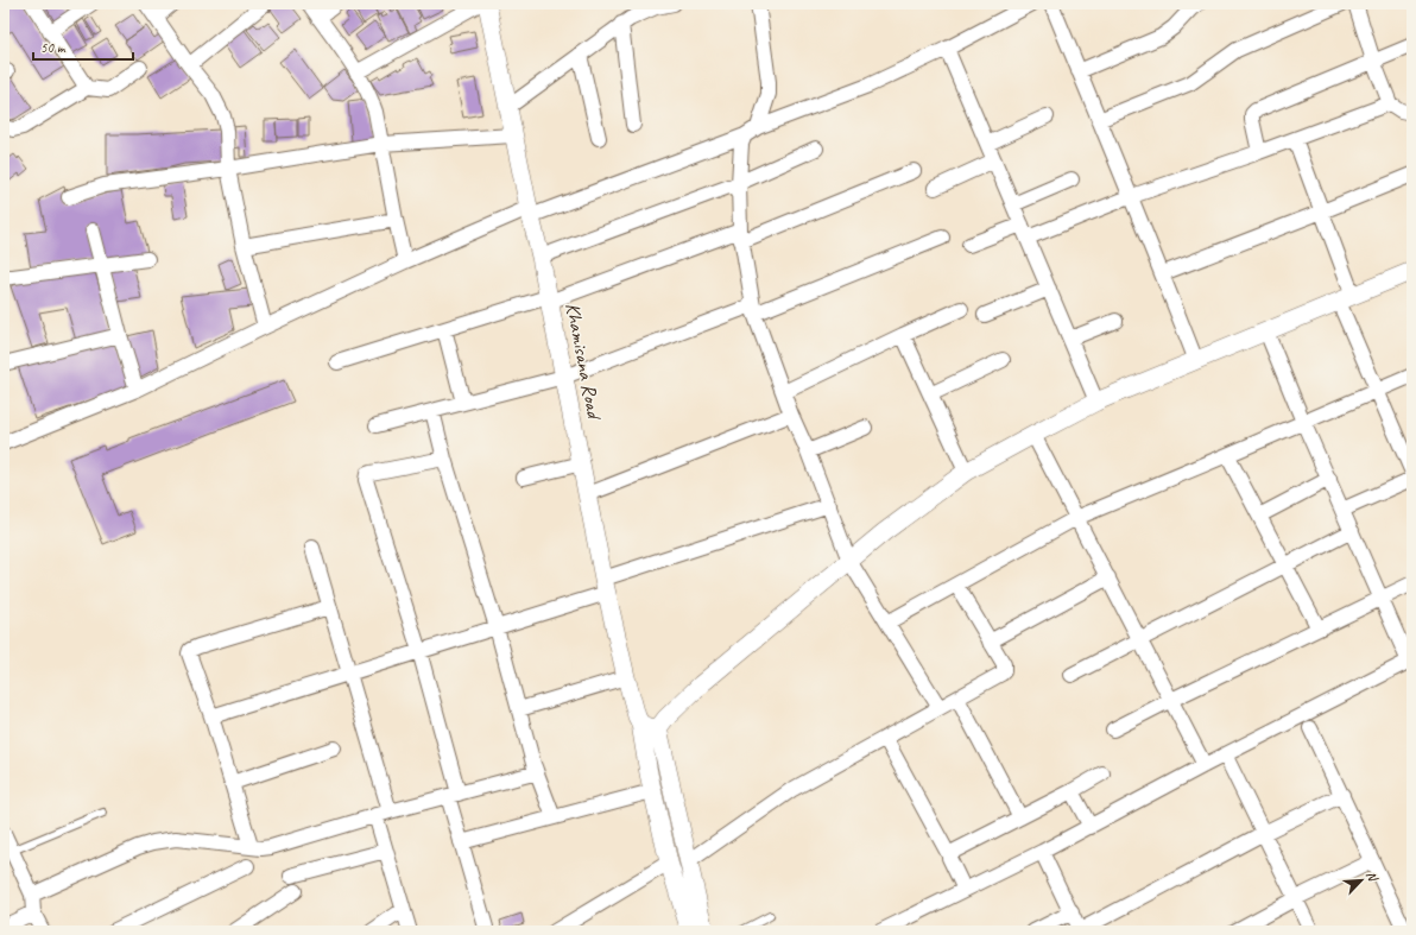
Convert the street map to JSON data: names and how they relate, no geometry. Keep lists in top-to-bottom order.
{
  "streets": {
    "street": ["Khamisana Road"]
  },
  "scale_bar": "50 m",
  "north": "top right"
}
